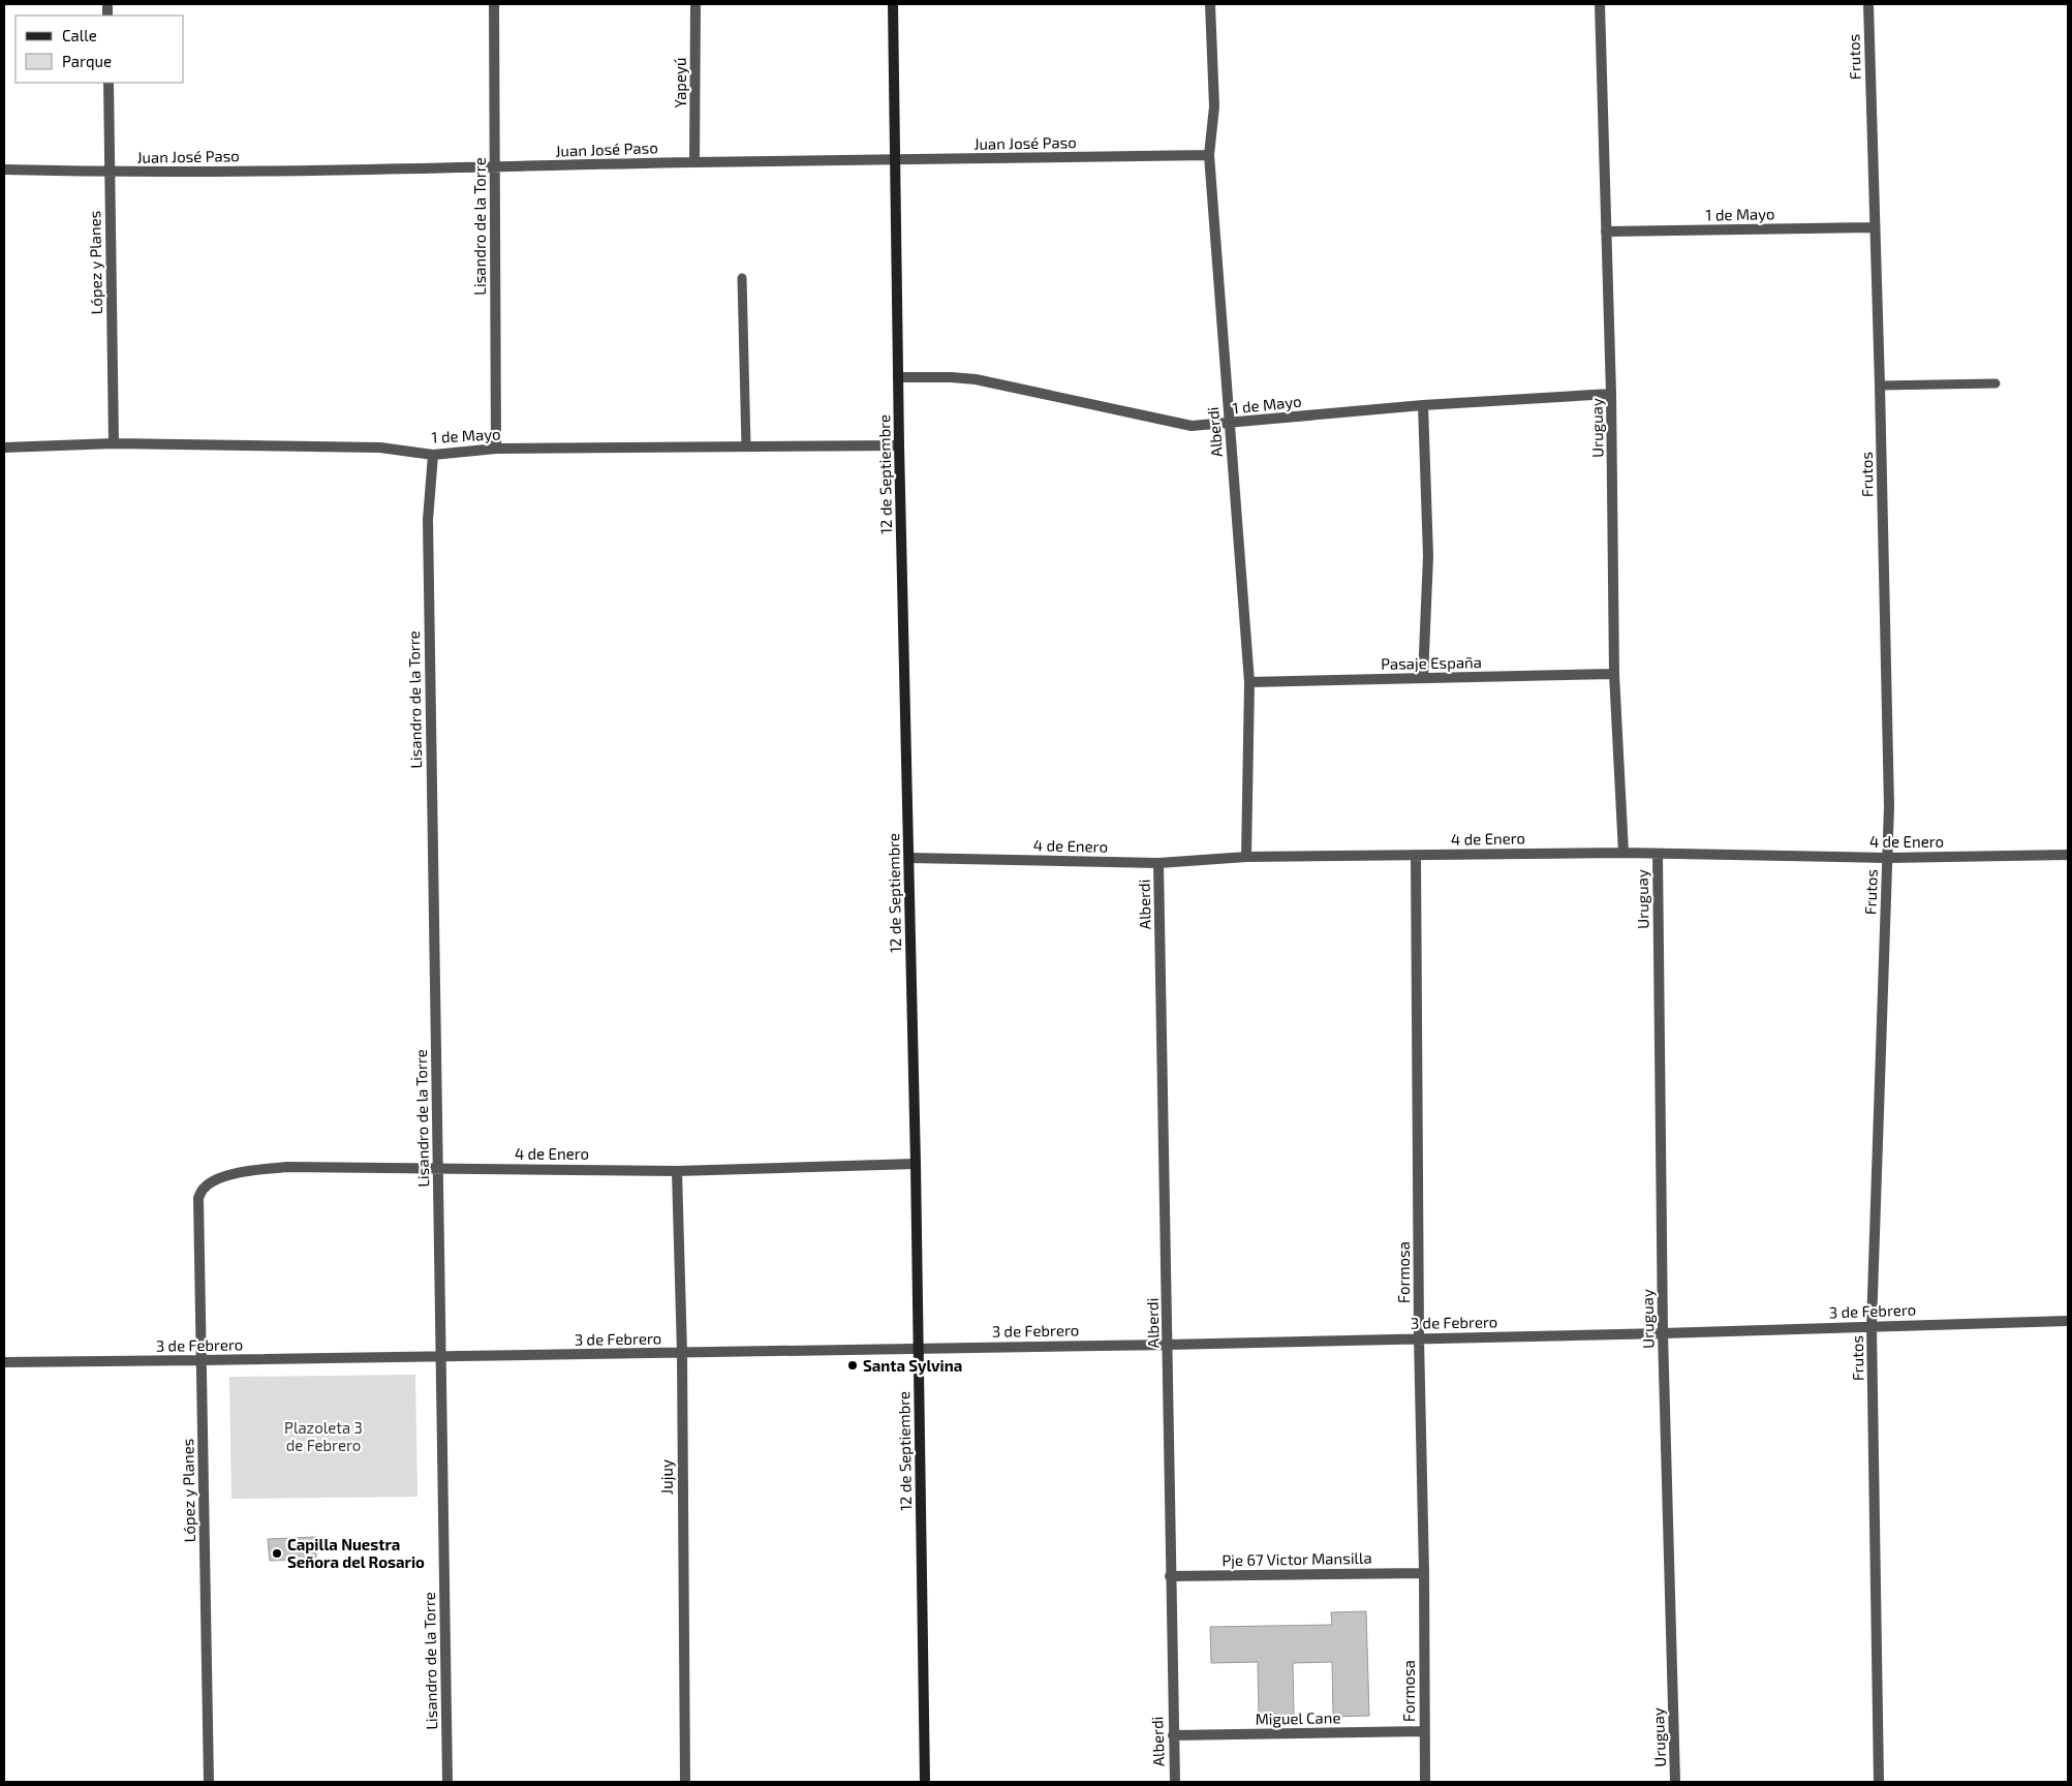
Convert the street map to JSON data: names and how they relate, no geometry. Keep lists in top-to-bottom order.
{
  "streets": {
    "street": [
      "Frutos",
      "Yapeyú",
      "Juan José Paso",
      "1 de Mayo",
      "Lisandro de la Torre",
      "López y Planes",
      "Uruguay",
      "Alberdi",
      "12 de Septiembre",
      "Pasaje España",
      "4 de Enero",
      "Formosa",
      "3 de Febrero",
      "Jujuy",
      "Pje 67 Victor Mansilla",
      "Miguel Cane"
    ]
  },
  "crossings": [
    ["Frutos", "1 de Mayo"],
    ["Frutos", "4 de Enero"],
    ["Frutos", "3 de Febrero"],
    ["Yapeyú", "Juan José Paso"],
    ["Juan José Paso", "Lisandro de la Torre"],
    ["Juan José Paso", "López y Planes"],
    ["Juan José Paso", "Alberdi"],
    ["Juan José Paso", "12 de Septiembre"],
    ["1 de Mayo", "Lisandro de la Torre"],
    ["1 de Mayo", "López y Planes"],
    ["1 de Mayo", "Uruguay"],
    ["1 de Mayo", "Alberdi"],
    ["1 de Mayo", "12 de Septiembre"],
    ["Lisandro de la Torre", "4 de Enero"],
    ["Lisandro de la Torre", "3 de Febrero"],
    ["López y Planes", "4 de Enero"],
    ["López y Planes", "3 de Febrero"],
    ["Uruguay", "Pasaje España"],
    ["Uruguay", "4 de Enero"],
    ["Uruguay", "3 de Febrero"],
    ["Alberdi", "Pasaje España"],
    ["Alberdi", "4 de Enero"],
    ["Alberdi", "3 de Febrero"],
    ["Alberdi", "Pje 67 Victor Mansilla"],
    ["Alberdi", "Miguel Cane"],
    ["12 de Septiembre", "4 de Enero"],
    ["12 de Septiembre", "3 de Febrero"],
    ["4 de Enero", "Formosa"],
    ["4 de Enero", "Jujuy"],
    ["Formosa", "3 de Febrero"],
    ["Formosa", "Pje 67 Victor Mansilla"],
    ["Formosa", "Miguel Cane"],
    ["3 de Febrero", "Jujuy"]
  ],
  "parks": ["Plazoleta 3 de Febrero"],
  "places": ["Santa Sylvina", "Capilla Nuestra Señora del Rosario"],
  "legend": ["Calle", "Parque"]
}
